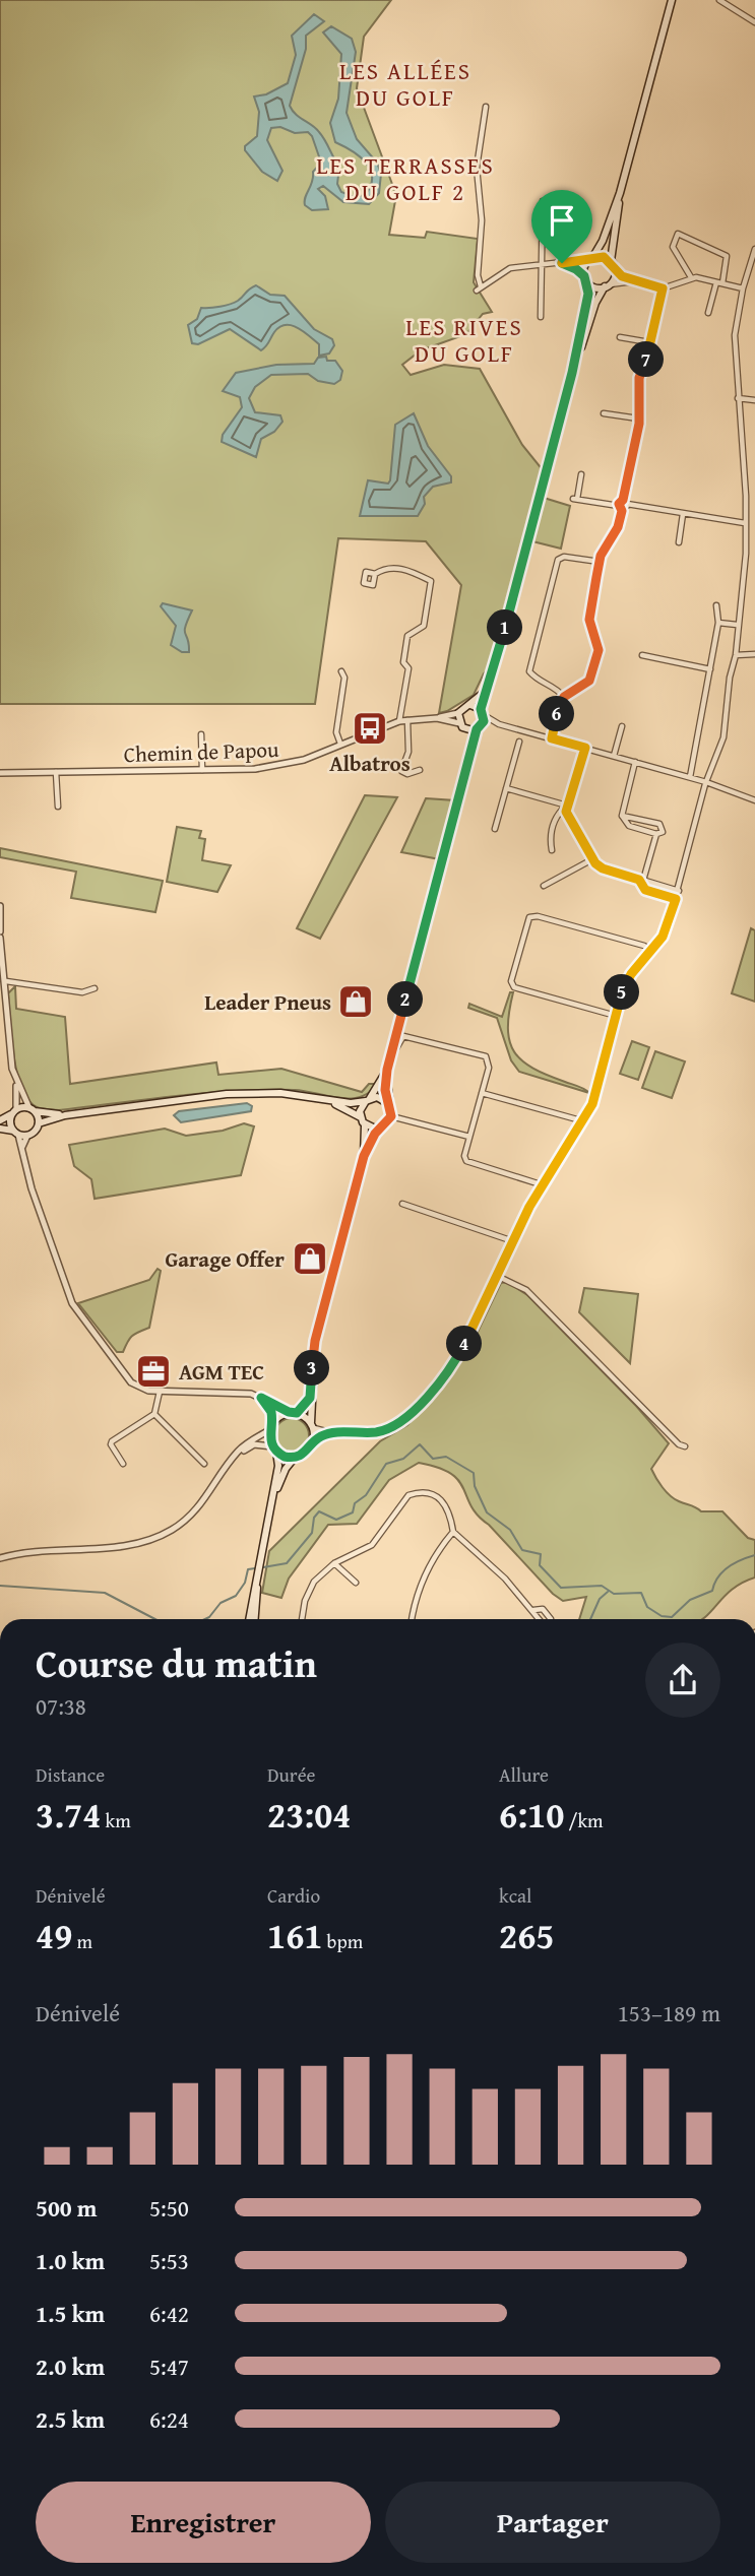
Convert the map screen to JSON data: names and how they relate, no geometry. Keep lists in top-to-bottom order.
{
  "streets": {
    "street": ["Chemin de Papou"]
  },
  "districts": ["LES ALLÉES DU GOLF", "LES TERRASSES DU GOLF 2", "LES RIVES DU GOLF"],
  "places": {
    "bus stop": ["Albatros"],
    "shop": ["Leader Pneus", "Garage Offer"],
    "office": ["AGM TEC"]
  },
  "page": {
    "pins": [
      "7",
      "1",
      "6",
      "5",
      "2",
      "4",
      "3"
    ],
    "heading": ["Course du matin", "07:38"],
    "stats": [
      ["Distance", "3.74 km"],
      ["Durée", "23:04"],
      ["Allure", "6:10 /km"],
      ["Dénivelé", "49 m"],
      ["Cardio", "161 bpm"],
      ["kcal", "265"]
    ],
    "chart": ["Dénivelé", "153–189 m"],
    "list": [
      {
        "name": "500 m",
        "note": "5:50"
      },
      {
        "name": "1.0 km",
        "note": "5:53"
      },
      {
        "name": "1.5 km",
        "note": "6:42"
      },
      {
        "name": "2.0 km",
        "note": "5:47"
      },
      {
        "name": "2.5 km",
        "note": "6:24"
      }
    ],
    "buttons": ["Enregistrer", "Partager"]
  }
}
